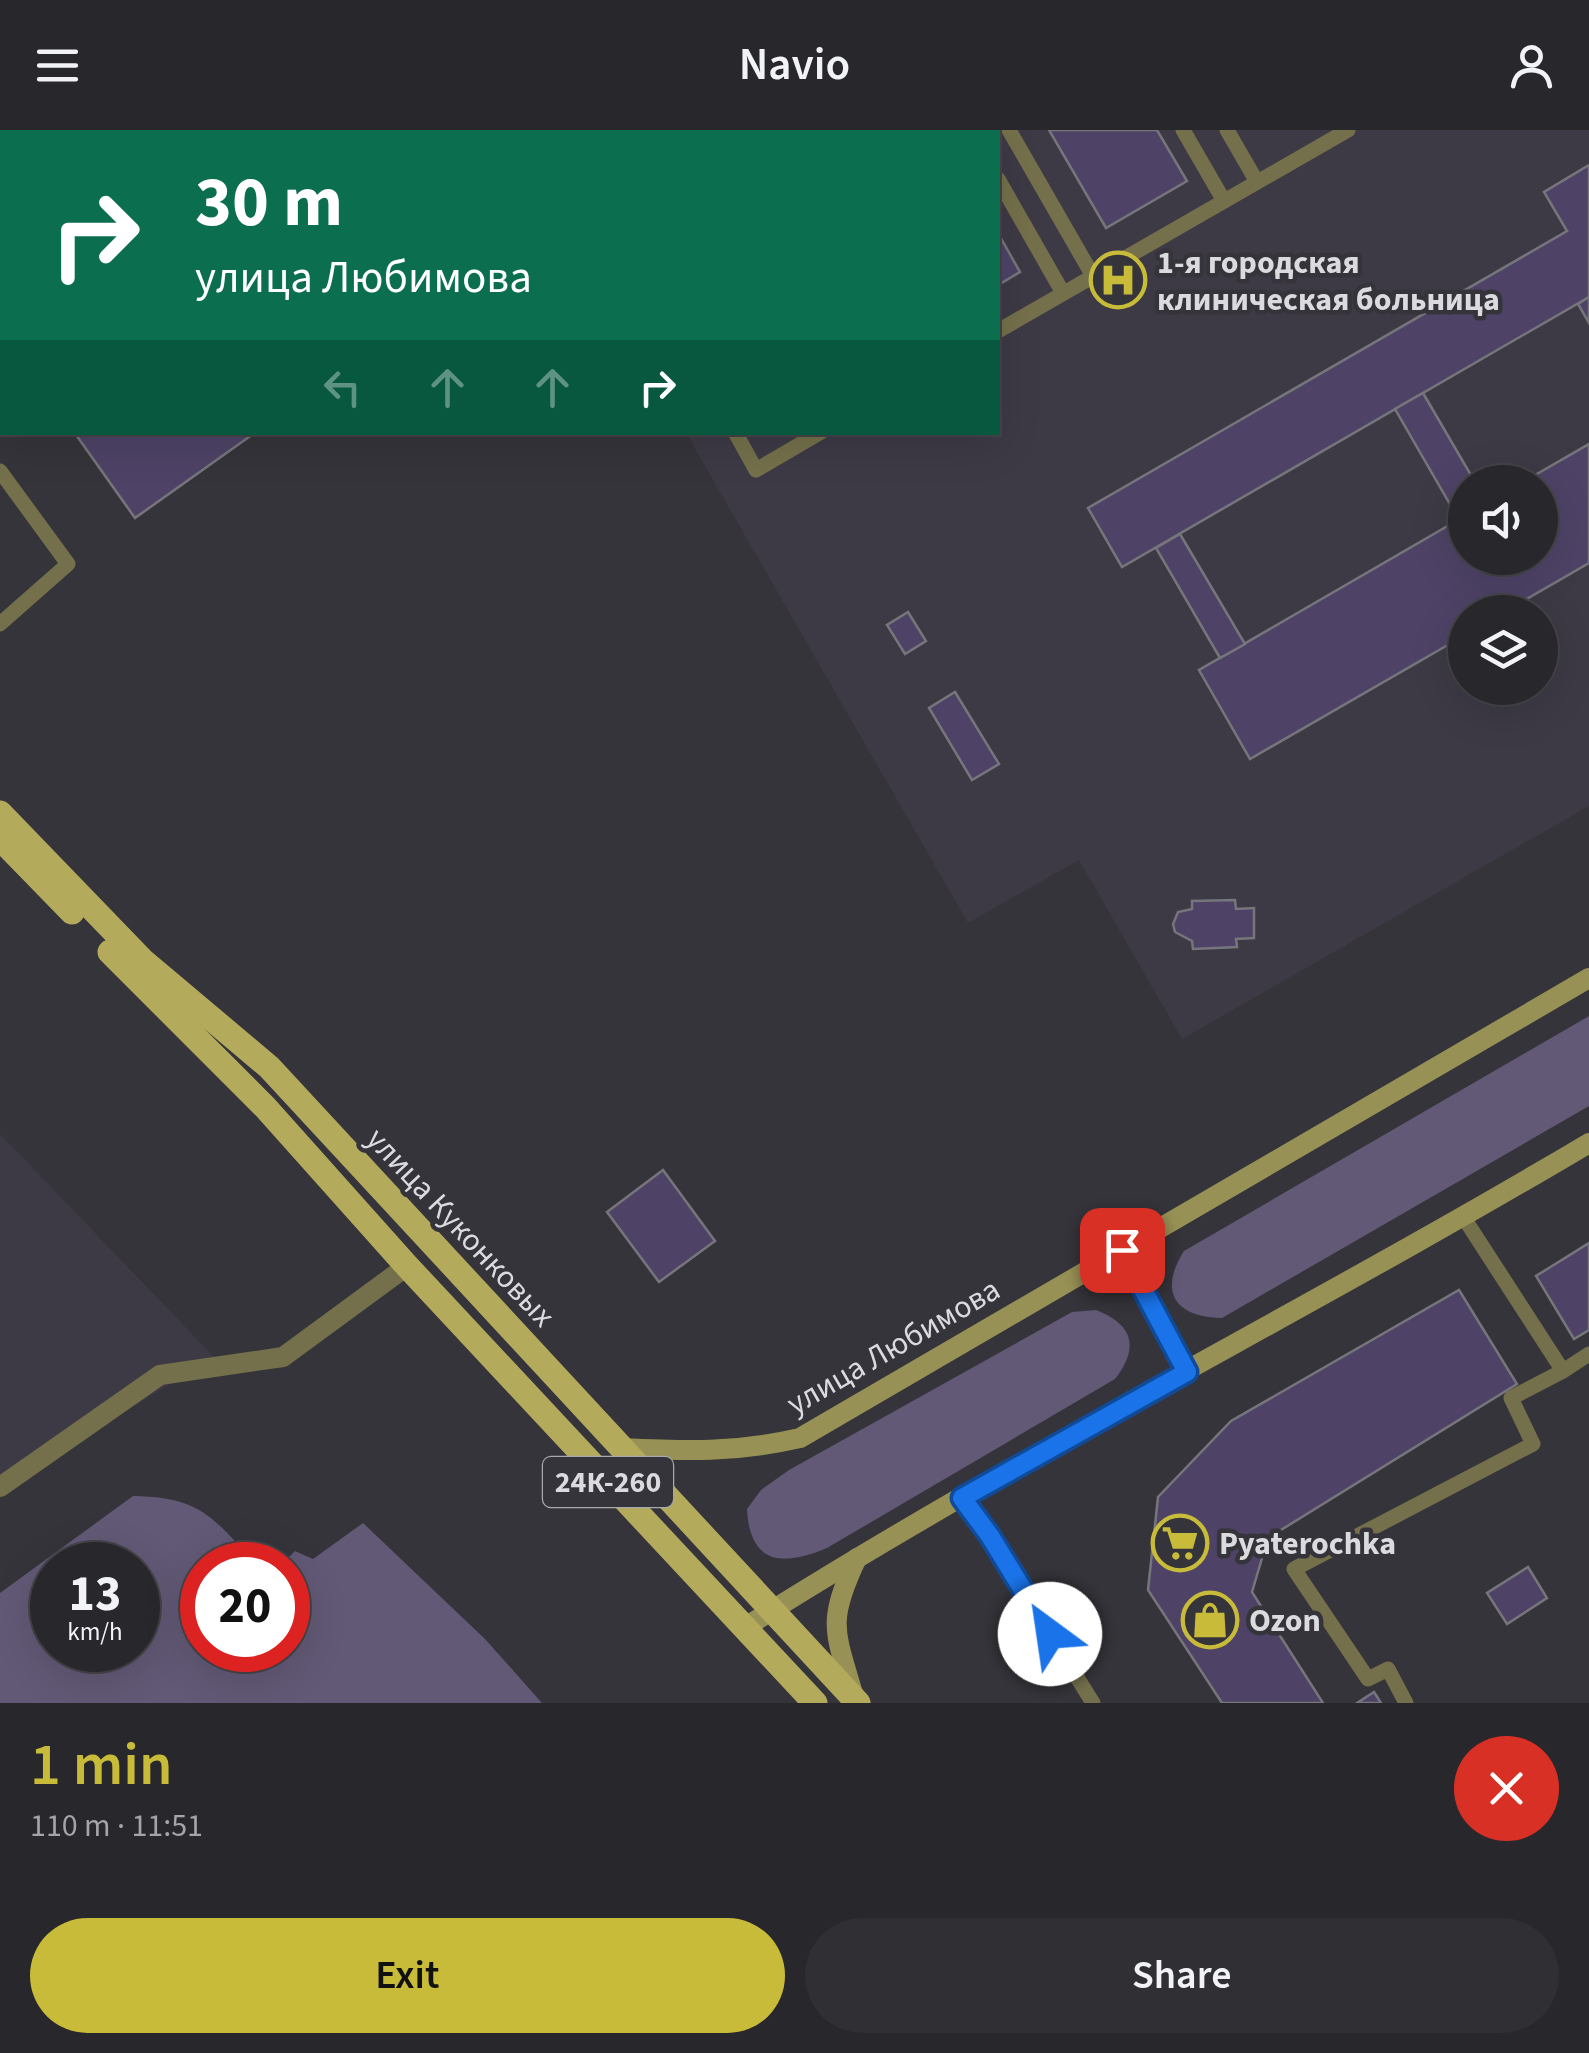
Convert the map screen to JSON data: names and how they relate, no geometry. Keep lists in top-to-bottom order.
{
  "streets": {
    "main road": ["улица Куконковых", "улица Любимова", "24К-260"]
  },
  "crossings": [
    ["улица Куконковых", "улица Любимова"]
  ],
  "places": {
    "hospital": ["1-я городская клиническая больница"],
    "supermarket": ["Pyaterochka"],
    "shop": ["Ozon"]
  },
  "page": {
    "header": "Navio",
    "turn": ["30 m", "улица Любимова"],
    "speed": "13 km/h",
    "limit": "20",
    "heading": ["1 min", "110 m · 11:51"],
    "buttons": ["Exit", "Share"]
  }
}
